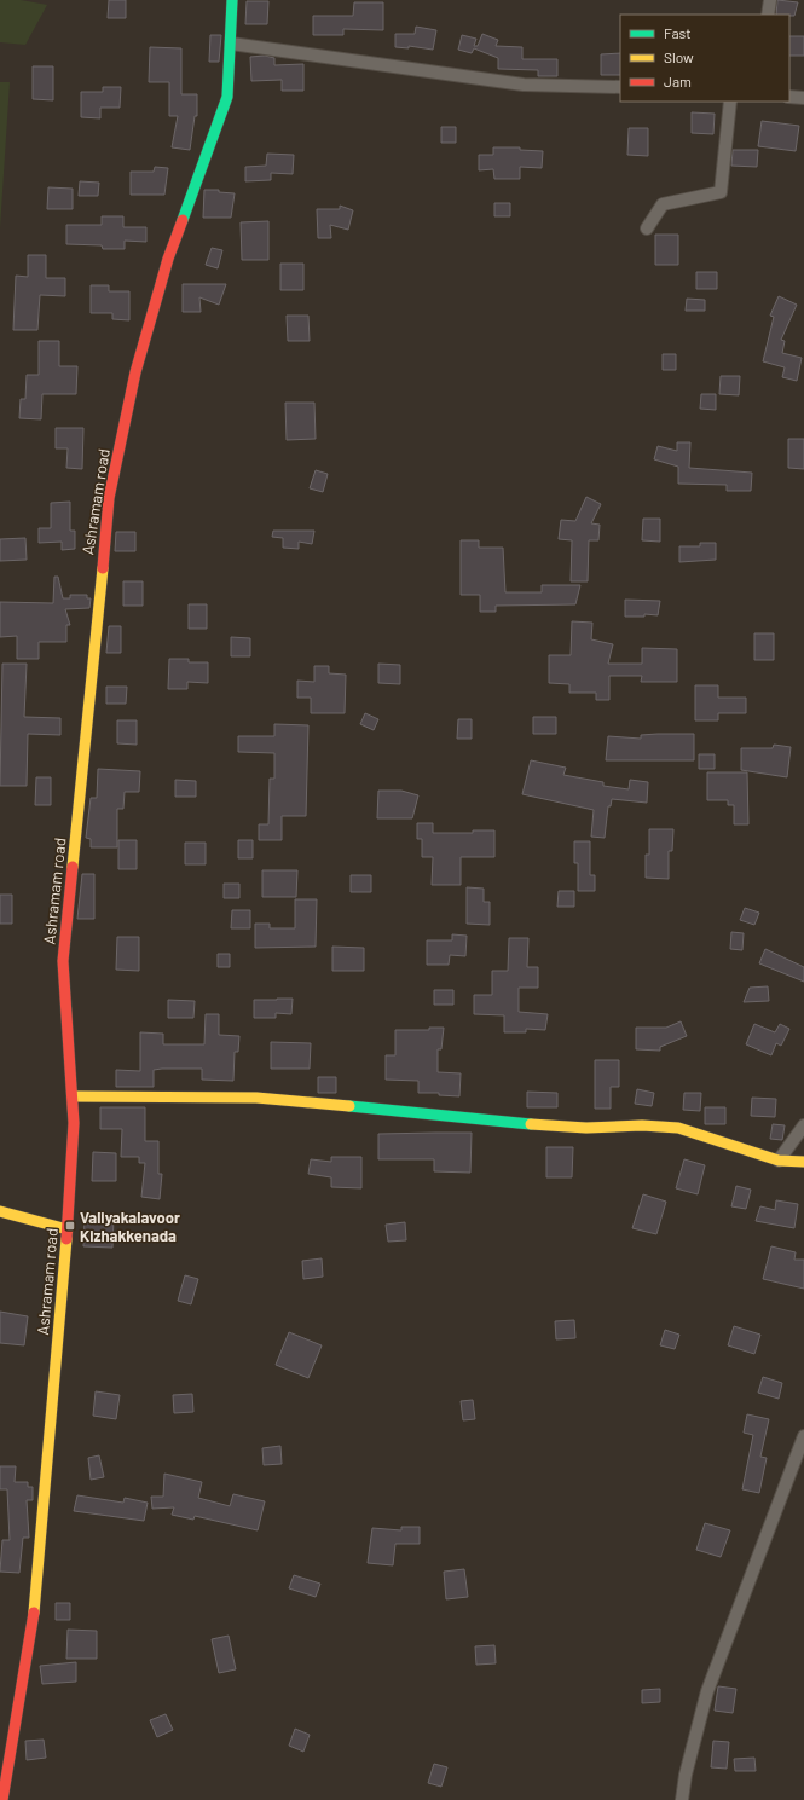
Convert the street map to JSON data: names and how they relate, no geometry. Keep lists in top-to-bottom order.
{
  "streets": {
    "main road": ["Ashramam road"]
  },
  "places": {
    "transit": ["Valiyakalavoor Kizhakkenada"]
  },
  "legend": ["Fast", "Slow", "Jam"]
}
